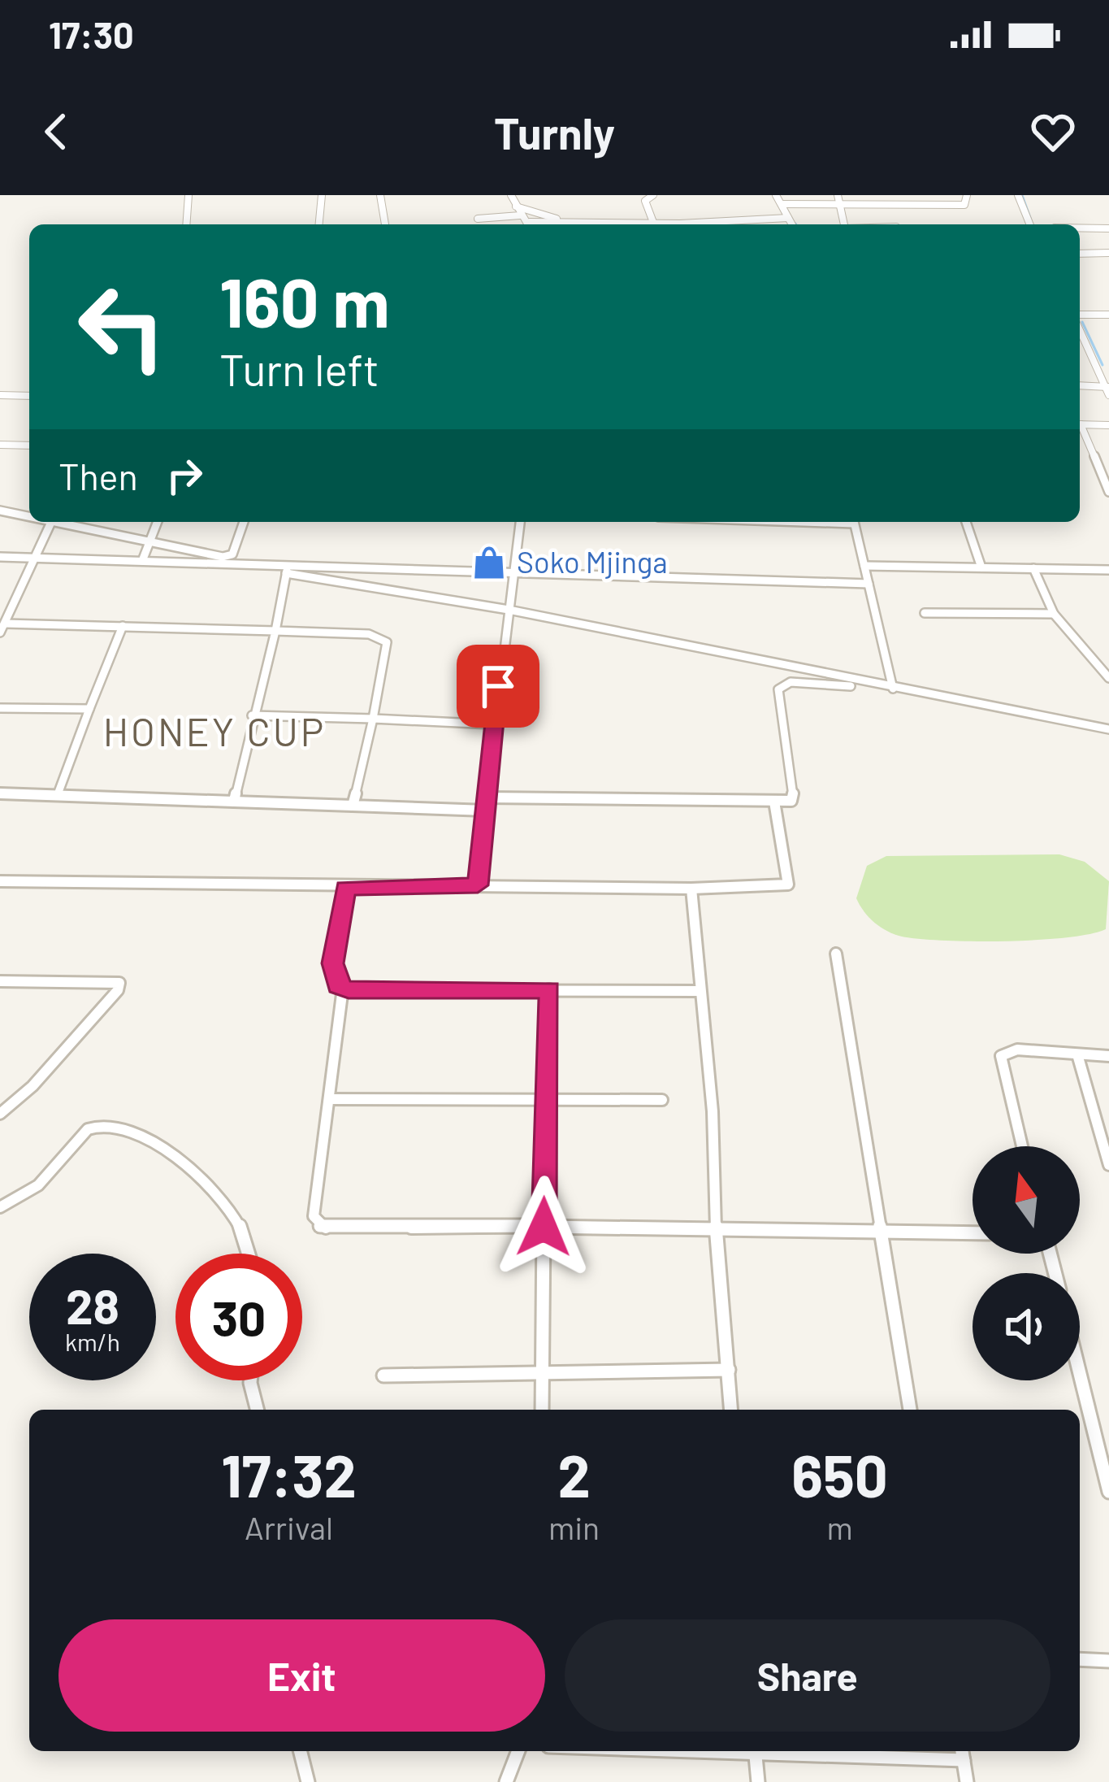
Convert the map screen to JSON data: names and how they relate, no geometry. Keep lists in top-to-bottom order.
{
  "districts": ["HONEY CUP"],
  "places": {
    "shop": ["Soko Mjinga"]
  },
  "north": "top",
  "page": {
    "status": "17:30",
    "header": "Turnly",
    "turn": ["160 m", "Turn left"],
    "then": "Then",
    "speed": "28 km/h",
    "limit": "30",
    "eta": [
      "17:32",
      "Arrival",
      "2",
      "min",
      "650",
      "m"
    ],
    "buttons": ["Exit", "Share"]
  }
}
